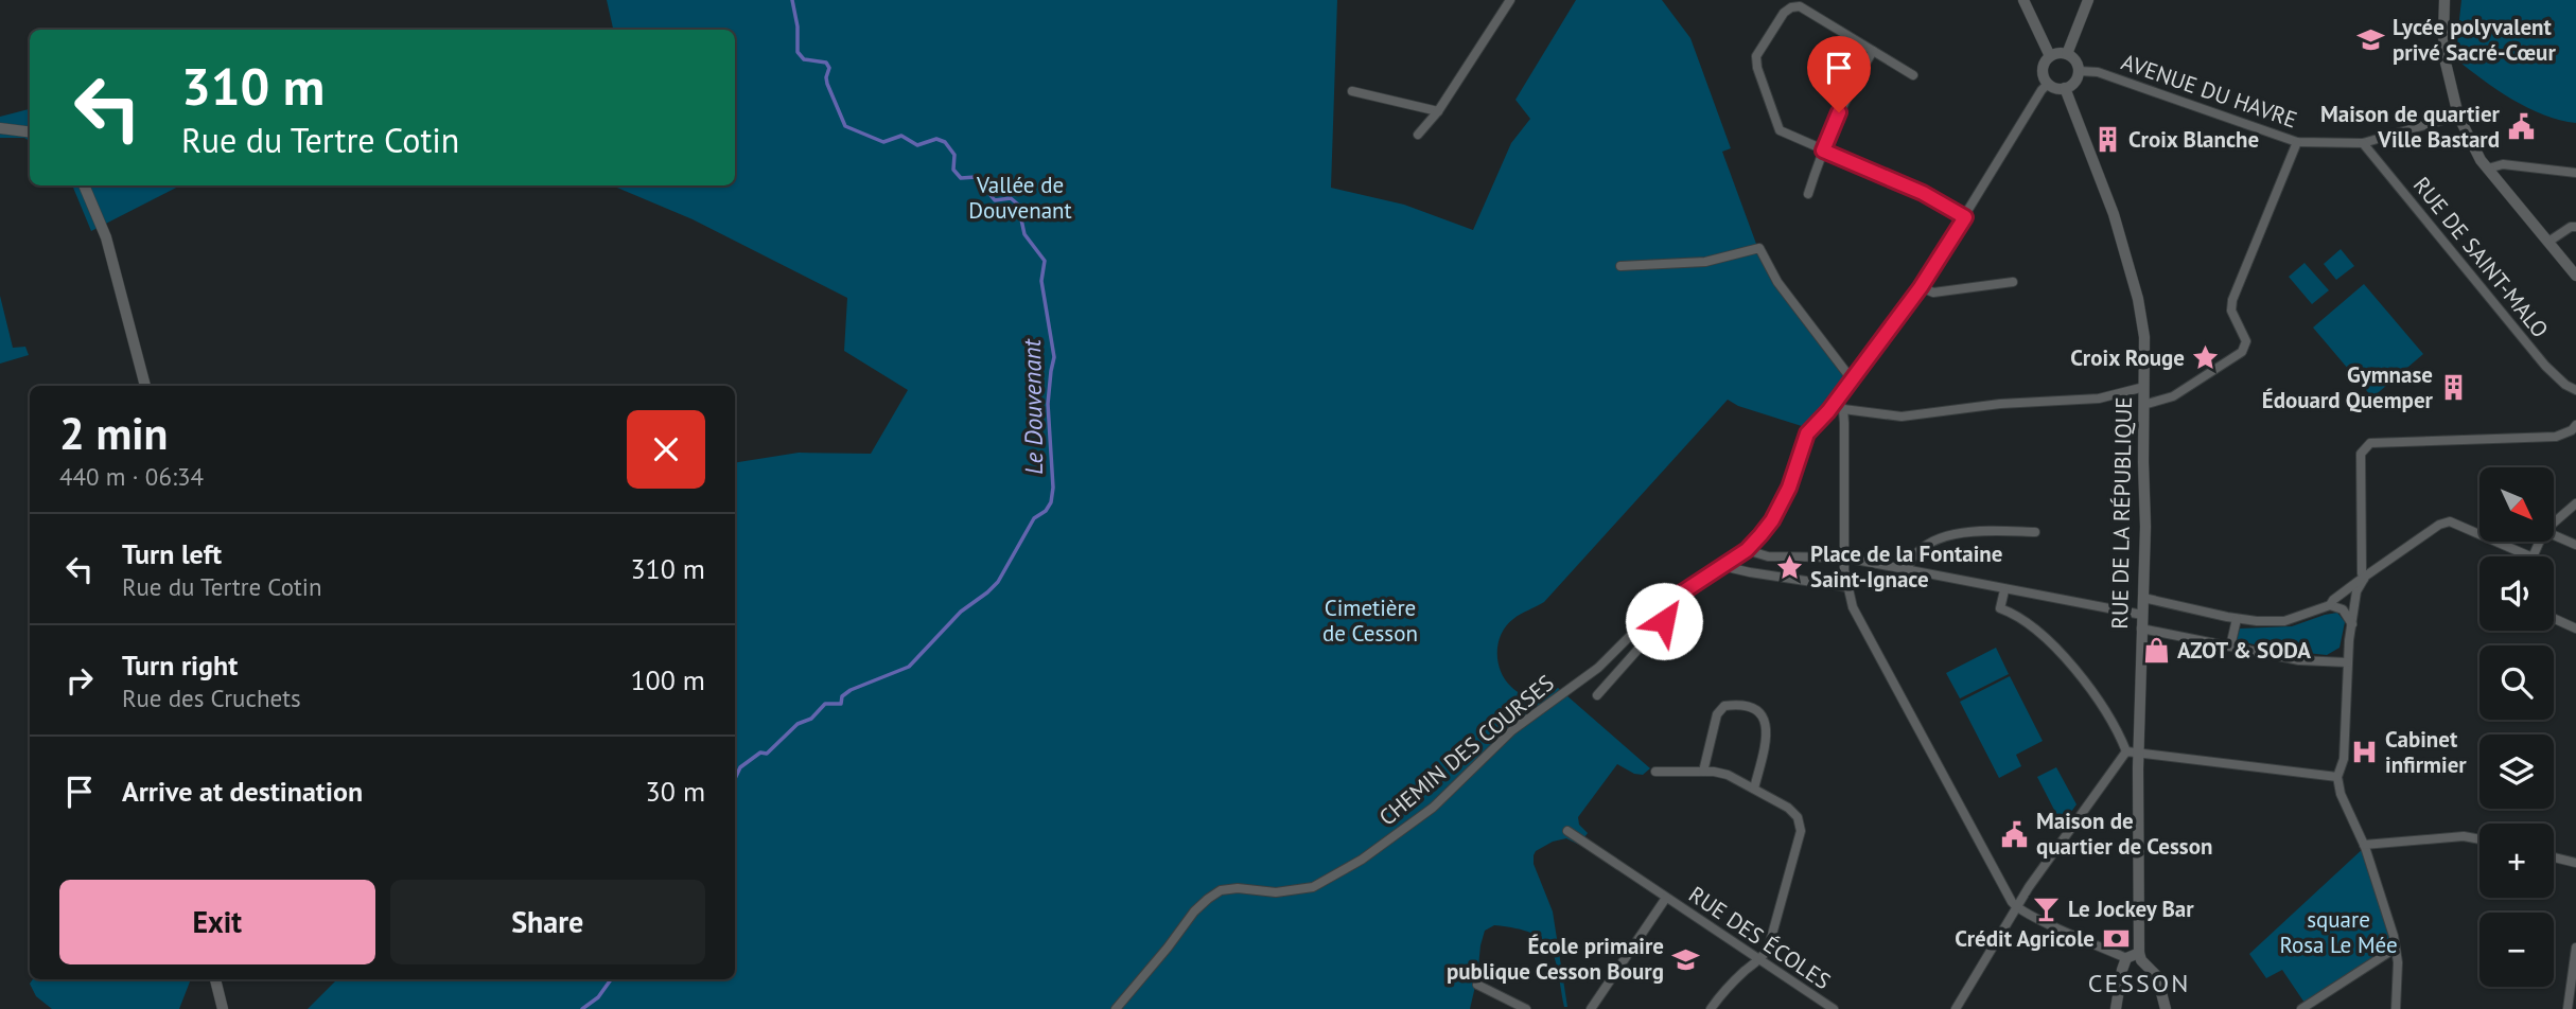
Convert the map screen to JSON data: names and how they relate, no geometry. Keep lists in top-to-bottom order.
{
  "streets": {
    "street": [
      "AVENUE DU HAVRE",
      "RUE DE SAINT-MALO",
      "RUE DE LA RÉPUBLIQUE",
      "CHEMIN DES COURSES",
      "RUE DES ÉCOLES"
    ]
  },
  "crossings": [
    ["AVENUE DU HAVRE", "RUE DE SAINT-MALO"],
    ["AVENUE DU HAVRE", "RUE DE LA RÉPUBLIQUE"],
    ["AVENUE DU HAVRE", "CHEMIN DES COURSES"],
    ["RUE DE LA RÉPUBLIQUE", "CHEMIN DES COURSES"]
  ],
  "districts": ["CESSON"],
  "water": ["Le Douvenant"],
  "parks": ["Vallée de Douvenant", "Cimetière de Cesson", "square Rosa Le Mée"],
  "places": {
    "school or university": ["Lycée polyvalent privé Sacré-Cœur", "École primaire publique Cesson Bourg"],
    "public building": ["Maison de quartier Ville Bastard", "Maison de quartier de Cesson"],
    "building": ["Croix Blanche", "Gymnase Édouard Quemper"],
    "place": ["Croix Rouge", "Place de la Fontaine Saint-Ignace"],
    "shop": ["AZOT & SODA"],
    "hospital": ["Cabinet infirmier"],
    "bar": ["Le Jockey Bar"],
    "bank": ["Crédit Agricole"]
  },
  "north": "bottom right",
  "page": {
    "turn": ["310 m", "Rue du Tertre Cotin"],
    "heading": ["2 min", "440 m · 06:34"],
    "map_buttons": ["+", "−"],
    "list": [
      {
        "name": "Turn left",
        "note": "Rue du Tertre Cotin",
        "value": "310 m"
      },
      {
        "name": "Turn right",
        "note": "Rue des Cruchets",
        "value": "100 m"
      },
      {
        "name": "Arrive at destination",
        "value": "30 m"
      }
    ],
    "buttons": ["Exit", "Share"]
  }
}
